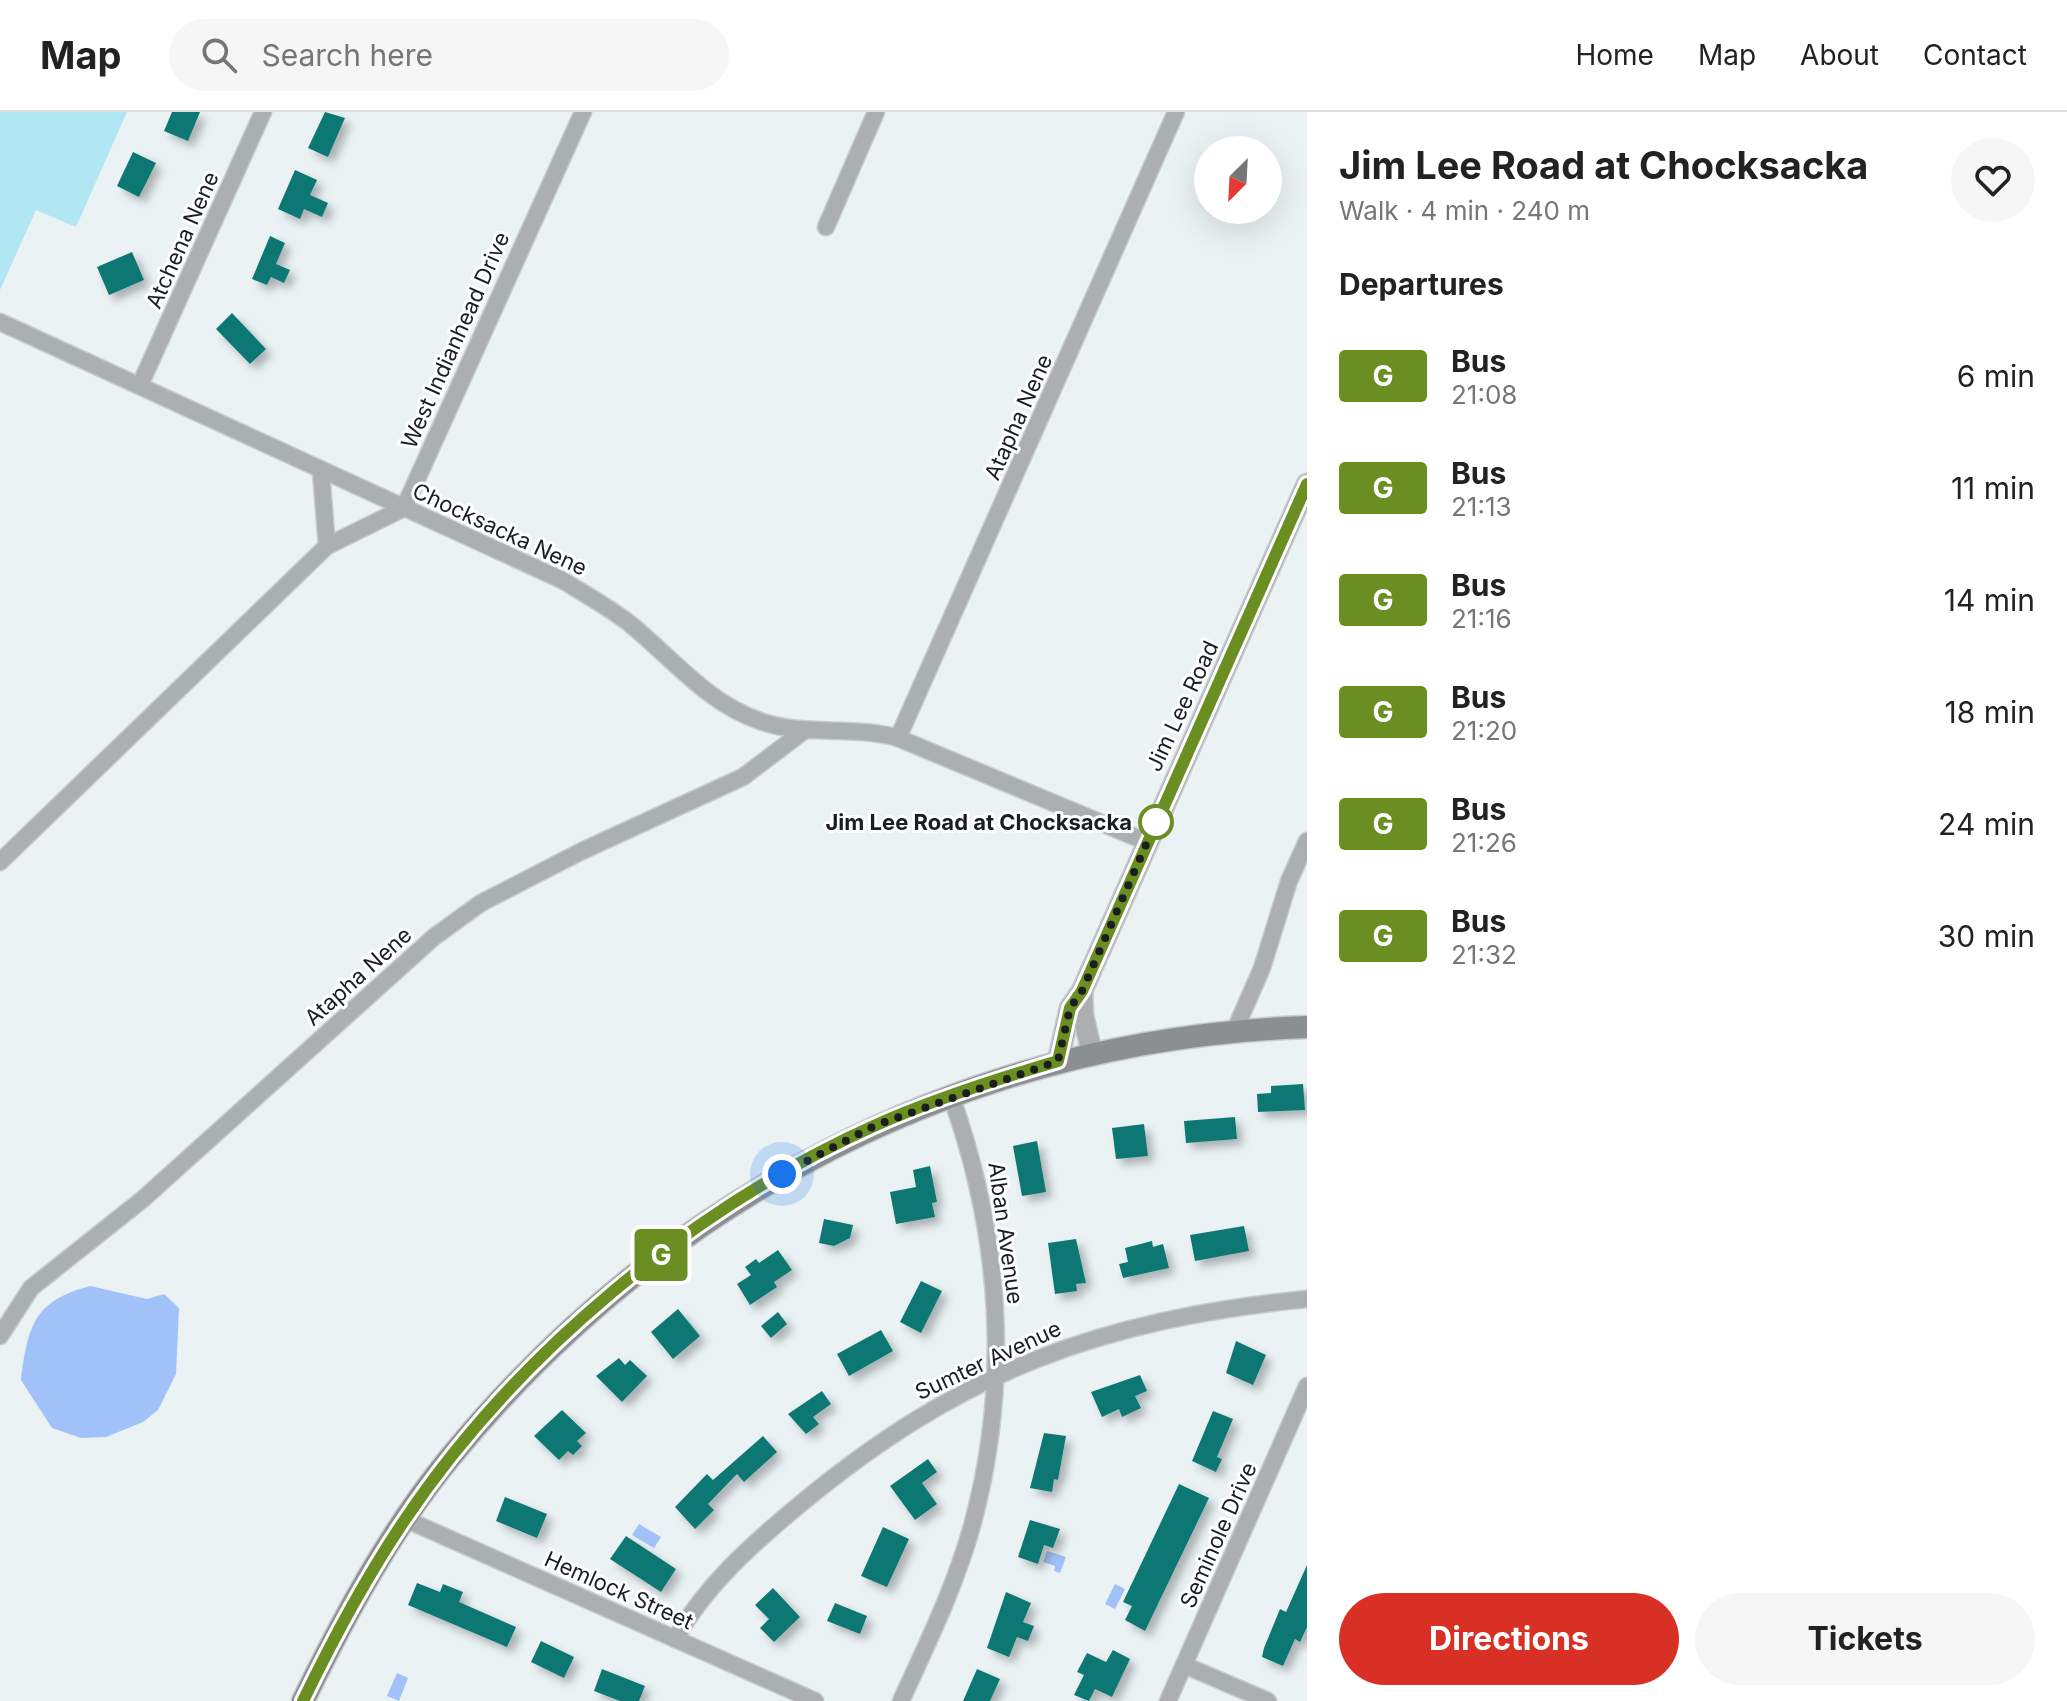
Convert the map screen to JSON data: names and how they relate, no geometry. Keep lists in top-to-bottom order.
{
  "streets": {
    "street": [
      "Atchena Nene",
      "West Indianhead Drive",
      "Atapha Nene",
      "Chocksacka Nene",
      "Jim Lee Road",
      "Alban Avenue",
      "Sumter Avenue",
      "Seminole Drive",
      "Hemlock Street"
    ]
  },
  "crossings": [
    ["Atchena Nene", "Chocksacka Nene"],
    ["West Indianhead Drive", "Chocksacka Nene"],
    ["Atapha Nene", "Chocksacka Nene"],
    ["Chocksacka Nene", "Jim Lee Road"],
    ["Alban Avenue", "Sumter Avenue"],
    ["Sumter Avenue", "Hemlock Street"]
  ],
  "places": ["Jim Lee Road at Chocksacka"],
  "lines": ["bus line G"],
  "north": "bottom left",
  "page": {
    "header": "Map",
    "search": "Search here",
    "nav": [
      "Home",
      "Map",
      "About",
      "Contact"
    ],
    "on_map": "G",
    "heading": [
      ["Jim Lee Road at Chocksacka", "Walk · 4 min · 240 m"],
      "Departures"
    ],
    "list": [
      {
        "mark": "G",
        "name": "Bus",
        "note": "21:08",
        "value": "6 min"
      },
      {
        "mark": "G",
        "name": "Bus",
        "note": "21:13",
        "value": "11 min"
      },
      {
        "mark": "G",
        "name": "Bus",
        "note": "21:16",
        "value": "14 min"
      },
      {
        "mark": "G",
        "name": "Bus",
        "note": "21:20",
        "value": "18 min"
      },
      {
        "mark": "G",
        "name": "Bus",
        "note": "21:26",
        "value": "24 min"
      },
      {
        "mark": "G",
        "name": "Bus",
        "note": "21:32",
        "value": "30 min"
      }
    ],
    "buttons": ["Directions", "Tickets"]
  }
}
